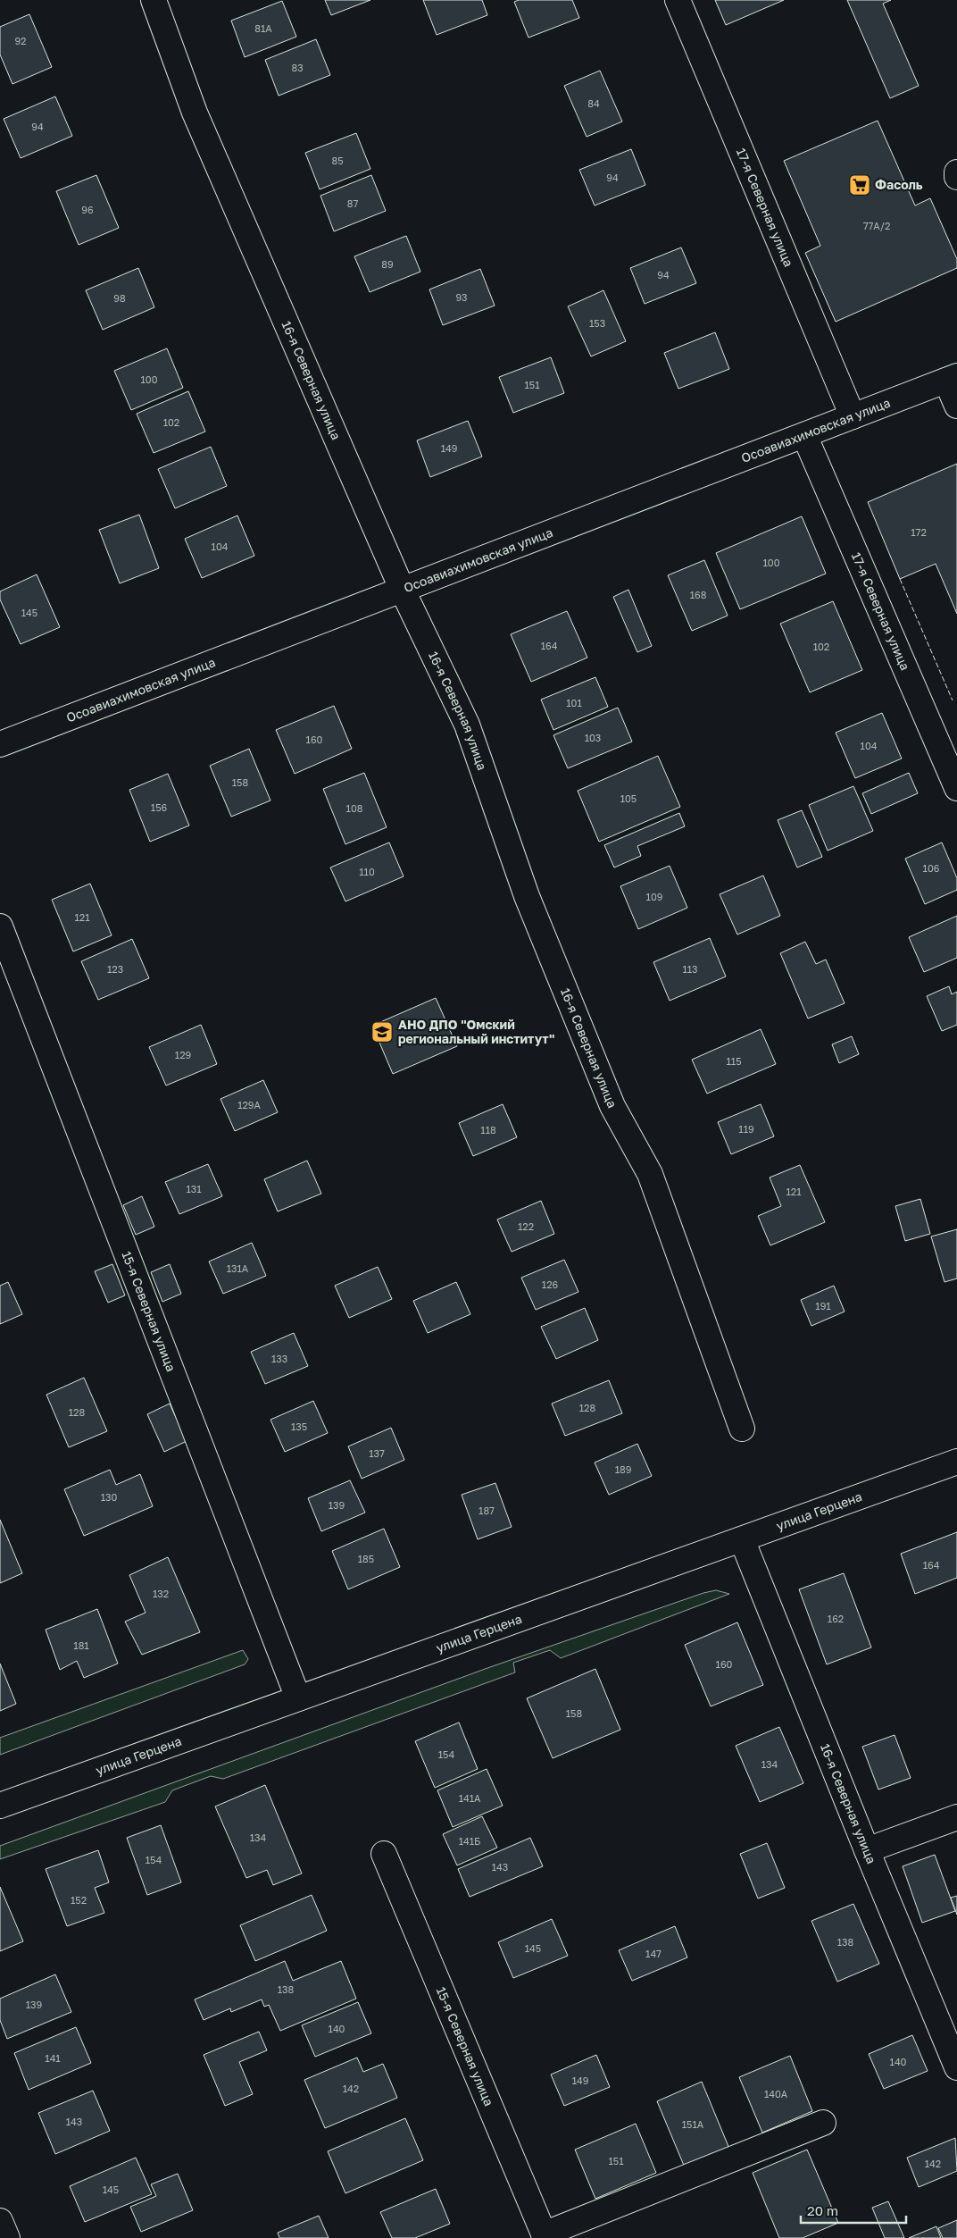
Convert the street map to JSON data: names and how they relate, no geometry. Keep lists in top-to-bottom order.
{
  "streets": {
    "street": [
      "17-я Северная улица",
      "16-я Северная улица",
      "Осоавиахимовская улица",
      "15-я Северная улица",
      "улица Герцена"
    ]
  },
  "crossings": [
    ["17-я Северная улица", "Осоавиахимовская улица"],
    ["16-я Северная улица", "Осоавиахимовская улица"],
    ["16-я Северная улица", "улица Герцена"],
    ["15-я Северная улица", "улица Герцена"]
  ],
  "places": {
    "supermarket": ["Фасоль"],
    "school or university": ["АНО ДПО \"Омский региональный институт\""]
  },
  "house_numbers": [
    "81А",
    "92",
    "83",
    "84",
    "94",
    "85",
    "94",
    "87",
    "96",
    "77А/2",
    "89",
    "94",
    "93",
    "98",
    "153",
    "100",
    "151",
    "102",
    "149",
    "172",
    "104",
    "100",
    "168",
    "145",
    "164",
    "102",
    "101",
    "103",
    "160",
    "104",
    "158",
    "105",
    "156",
    "108",
    "106",
    "110",
    "109",
    "121",
    "123",
    "113",
    "129",
    "115",
    "129A",
    "119",
    "118",
    "131",
    "121",
    "122",
    "131А",
    "126",
    "191",
    "133",
    "128",
    "128",
    "135",
    "137",
    "189",
    "130",
    "139",
    "187",
    "185",
    "164",
    "132",
    "162",
    "181",
    "160",
    "158",
    "154",
    "134",
    "141А",
    "134",
    "141Б",
    "154",
    "143",
    "152",
    "138",
    "145",
    "147",
    "138",
    "139",
    "140",
    "141",
    "140",
    "149",
    "142",
    "140А",
    "143",
    "151А",
    "151",
    "142",
    "145"
  ],
  "scale_bar": "20 m"
}
